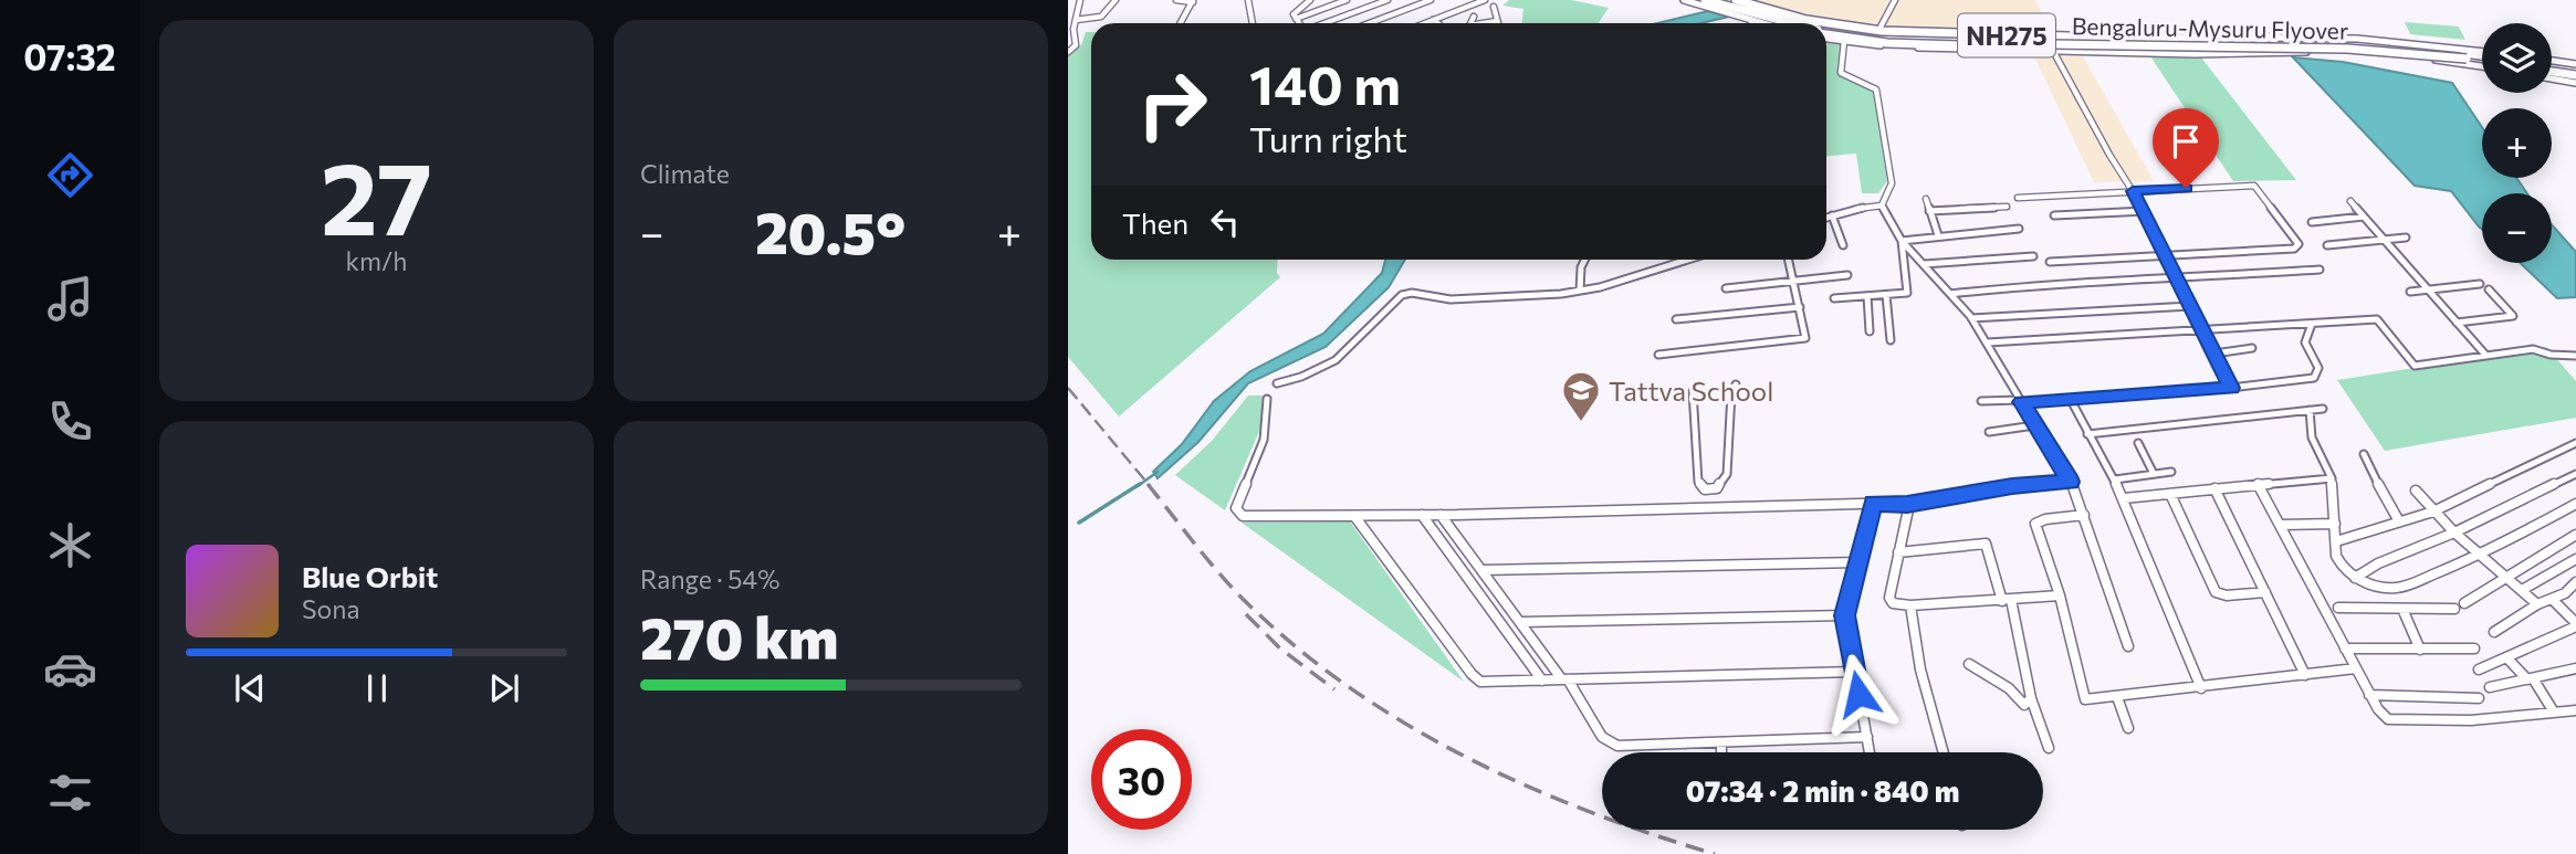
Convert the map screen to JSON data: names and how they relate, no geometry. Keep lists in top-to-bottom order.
{
  "streets": {
    "highway": ["Bengaluru-Mysuru Flyover", "NH275"]
  },
  "crossings": [
    ["Bengaluru-Mysuru Flyover", "NH275"]
  ],
  "places": {
    "school or university": ["Tattva School"]
  },
  "page": {
    "tabs": "07:32",
    "tile": [
      ["27", "km/h"],
      "Climate",
      ["Range · 54%", "270 km"]
    ],
    "map_buttons": ["+", "−"],
    "turn": ["140 m", "Turn right"],
    "then": "Then",
    "heat": ["−", "20.5°", "+"],
    "song": ["Blue Orbit", "Sona"],
    "limit": "30",
    "trip": "07:34 · 2 min · 840 m"
  }
}
